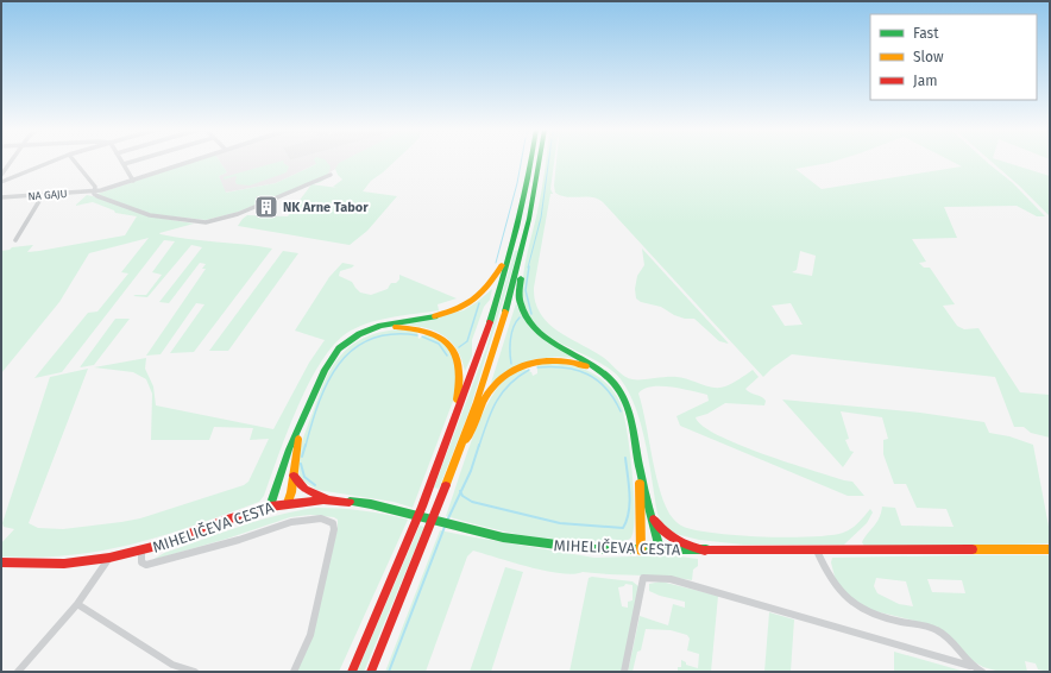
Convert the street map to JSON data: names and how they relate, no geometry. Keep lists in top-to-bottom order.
{
  "streets": {
    "main road": ["MIHELIČEVA CESTA"],
    "street": ["NA GAJU"]
  },
  "places": {
    "building": ["NK Arne Tabor"]
  },
  "legend": ["Fast", "Slow", "Jam"]
}
